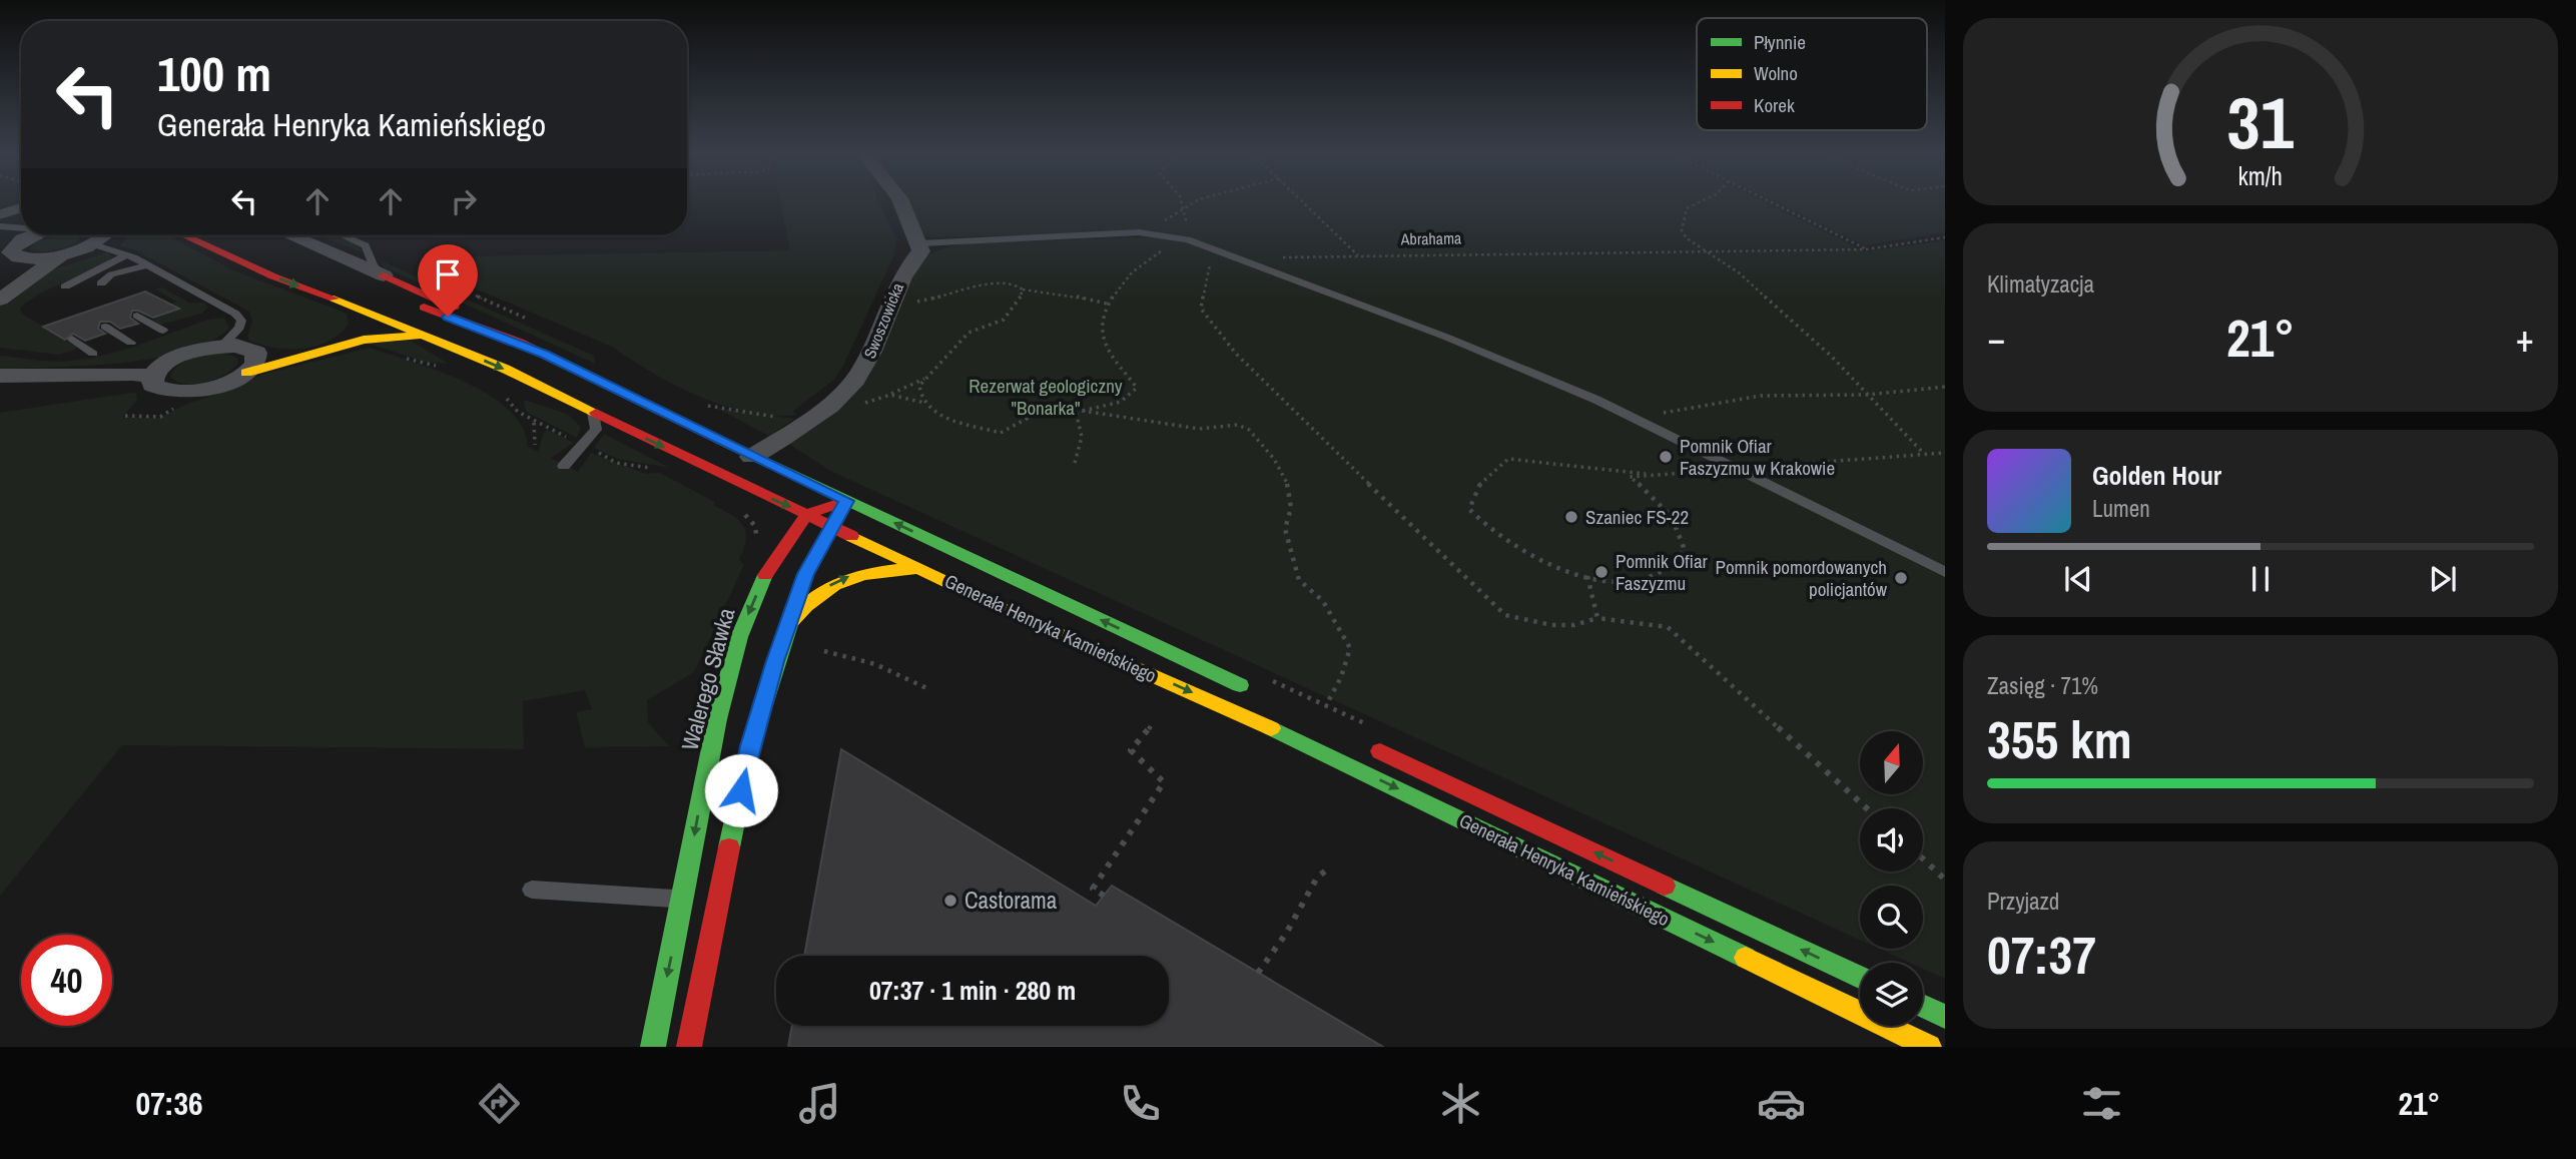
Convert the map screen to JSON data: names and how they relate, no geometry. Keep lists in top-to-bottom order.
{
  "streets": {
    "main road": ["Generała Henryka Kamieńskiego", "Walerego Sławka"],
    "street": ["Swoszowicka"],
    "path": ["Abrahama"]
  },
  "crossings": [
    ["Swoszowicka", "Generała Henryka Kamieńskiego"],
    ["Generała Henryka Kamieńskiego", "Walerego Sławka"]
  ],
  "parks": ["Rezerwat geologiczny \"Bonarka\""],
  "places": [
    "Pomnik Ofiar Faszyzmu w Krakowie",
    "Szaniec FS-22",
    "Pomnik Ofiar Faszyzmu",
    "Pomnik pomordowanych policjantów",
    "Castorama"
  ],
  "legend": ["Płynnie", "Wolno", "Korek"],
  "north": "top",
  "page": {
    "turn": ["100 m", "Generała Henryka Kamieńskiego"],
    "tile": [
      "Klimatyzacja",
      ["Zasięg · 71%", "355 km"],
      ["Przyjazd", "07:37"]
    ],
    "heat": ["−", "21°", "+"],
    "song": ["Golden Hour", "Lumen"],
    "limit": "40",
    "trip": "07:37 · 1 min · 280 m",
    "tabs": ["07:36", "21°"],
    "gauge": ["31", "km/h"]
  }
}
